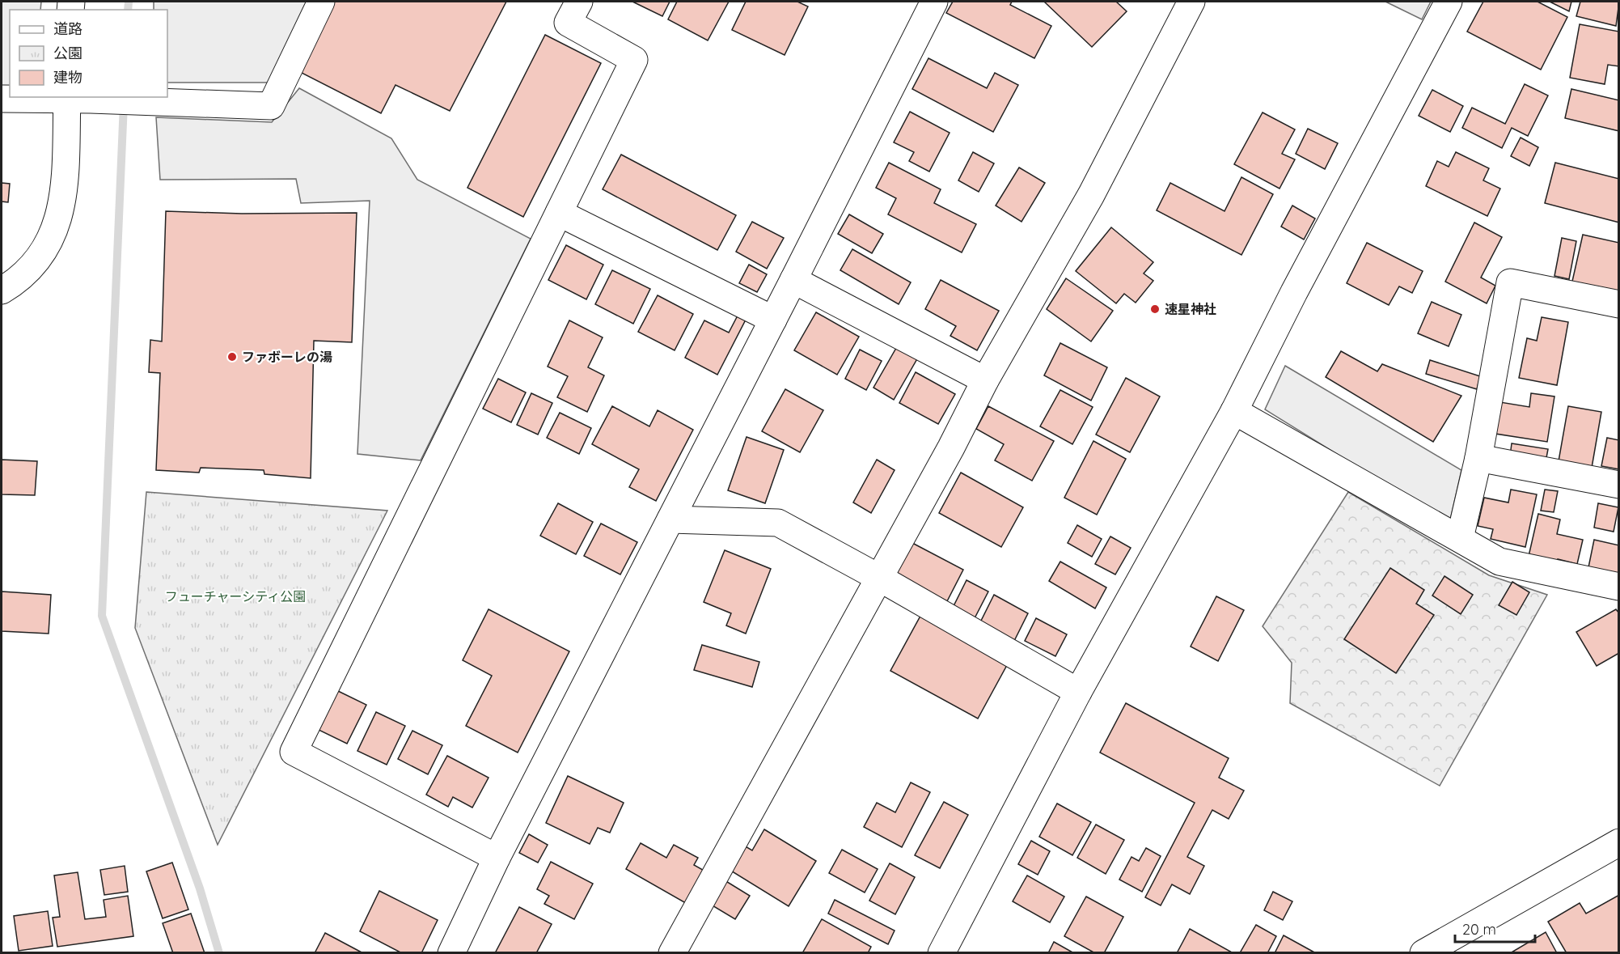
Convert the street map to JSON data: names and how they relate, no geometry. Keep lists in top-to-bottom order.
{
  "parks": ["フューチャーシティ公園"],
  "places": ["速星神社", "ファボーレの湯"],
  "legend": ["道路", "公園", "建物"],
  "scale_bar": "20 m"
}
